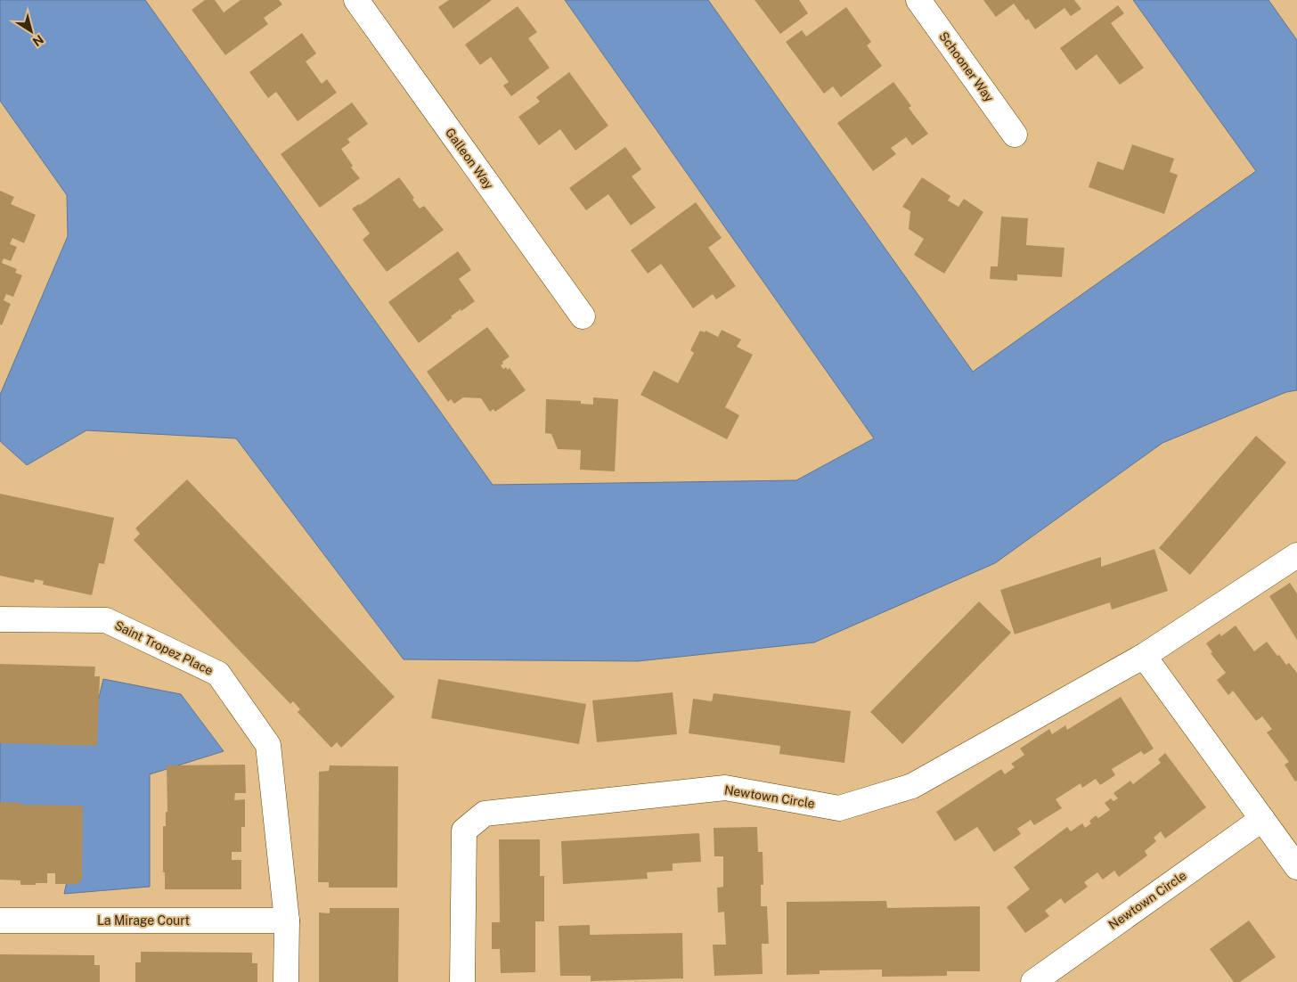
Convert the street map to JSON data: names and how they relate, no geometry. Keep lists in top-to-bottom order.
{
  "streets": {
    "street": [
      "Schooner Way",
      "Galleon Way",
      "Saint Tropez Place",
      "Newtown Circle",
      "La Mirage Court"
    ]
  },
  "crossings": [
    ["Saint Tropez Place", "La Mirage Court"]
  ],
  "north": "bottom right"
}
